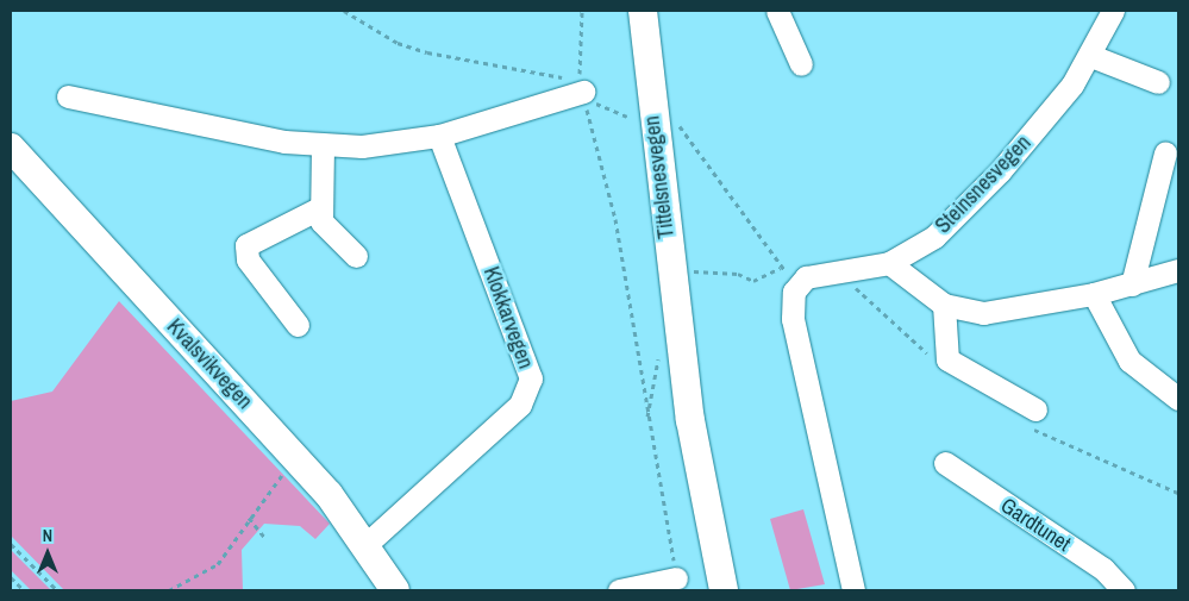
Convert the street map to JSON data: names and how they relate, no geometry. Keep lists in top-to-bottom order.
{
  "streets": {
    "main road": ["Tittelsnesvegen", "Kvalsvikvegen"],
    "street": ["Steinsnesvegen", "Klokkarvegen", "Gardtunet"]
  },
  "crossings": [
    ["Klokkarvegen", "Kvalsvikvegen"]
  ],
  "north": "top"
}
